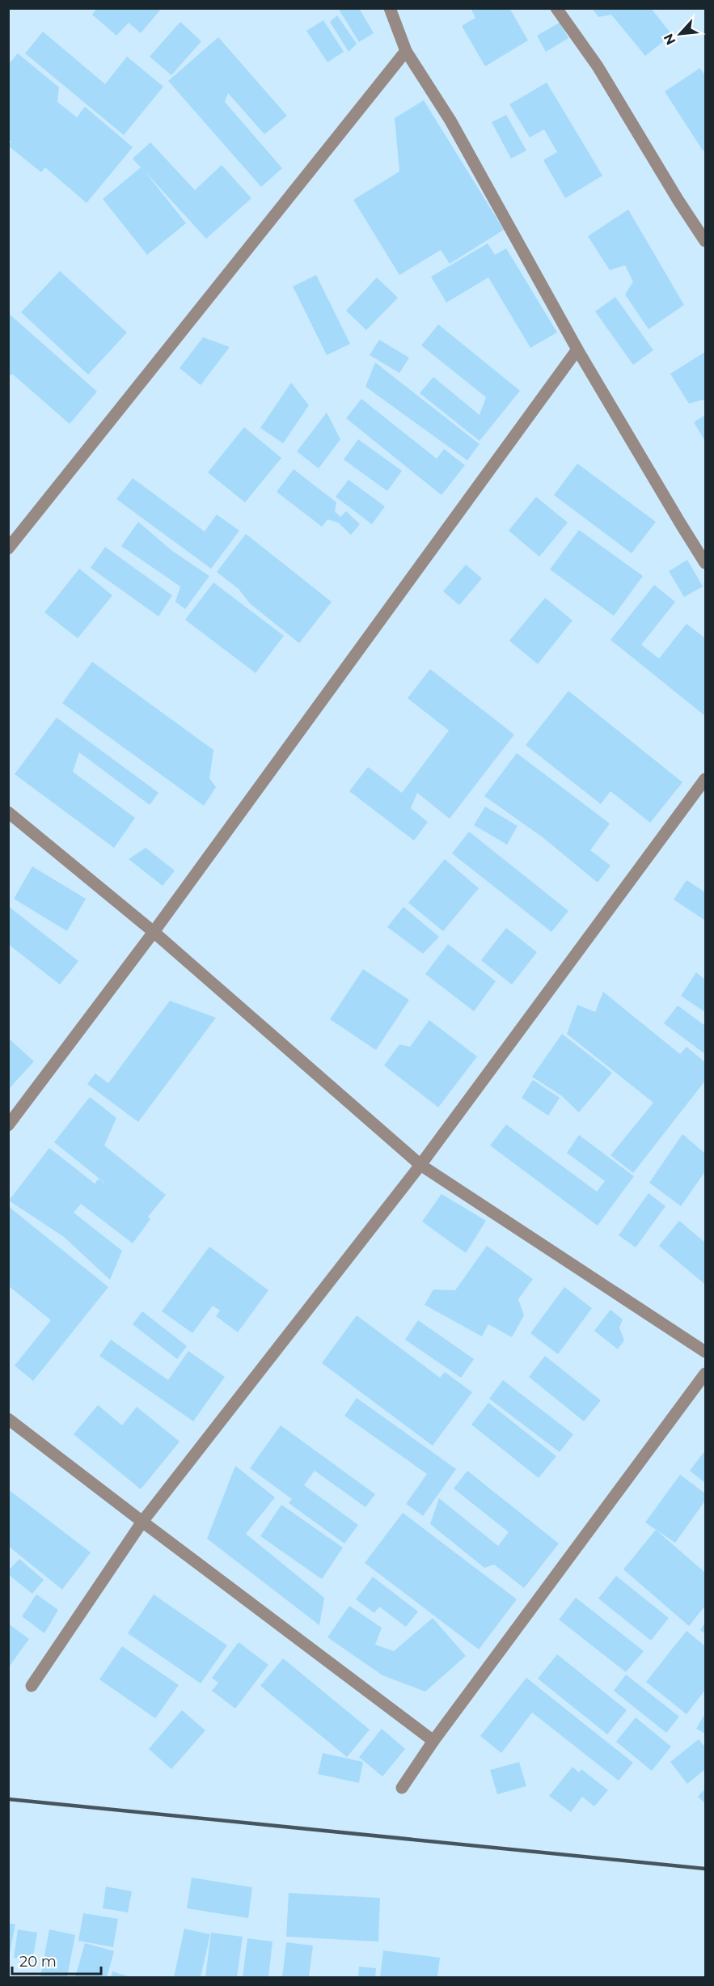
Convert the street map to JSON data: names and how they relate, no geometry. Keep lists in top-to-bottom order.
{
  "scale_bar": "20 m",
  "north": "bottom left"
}
